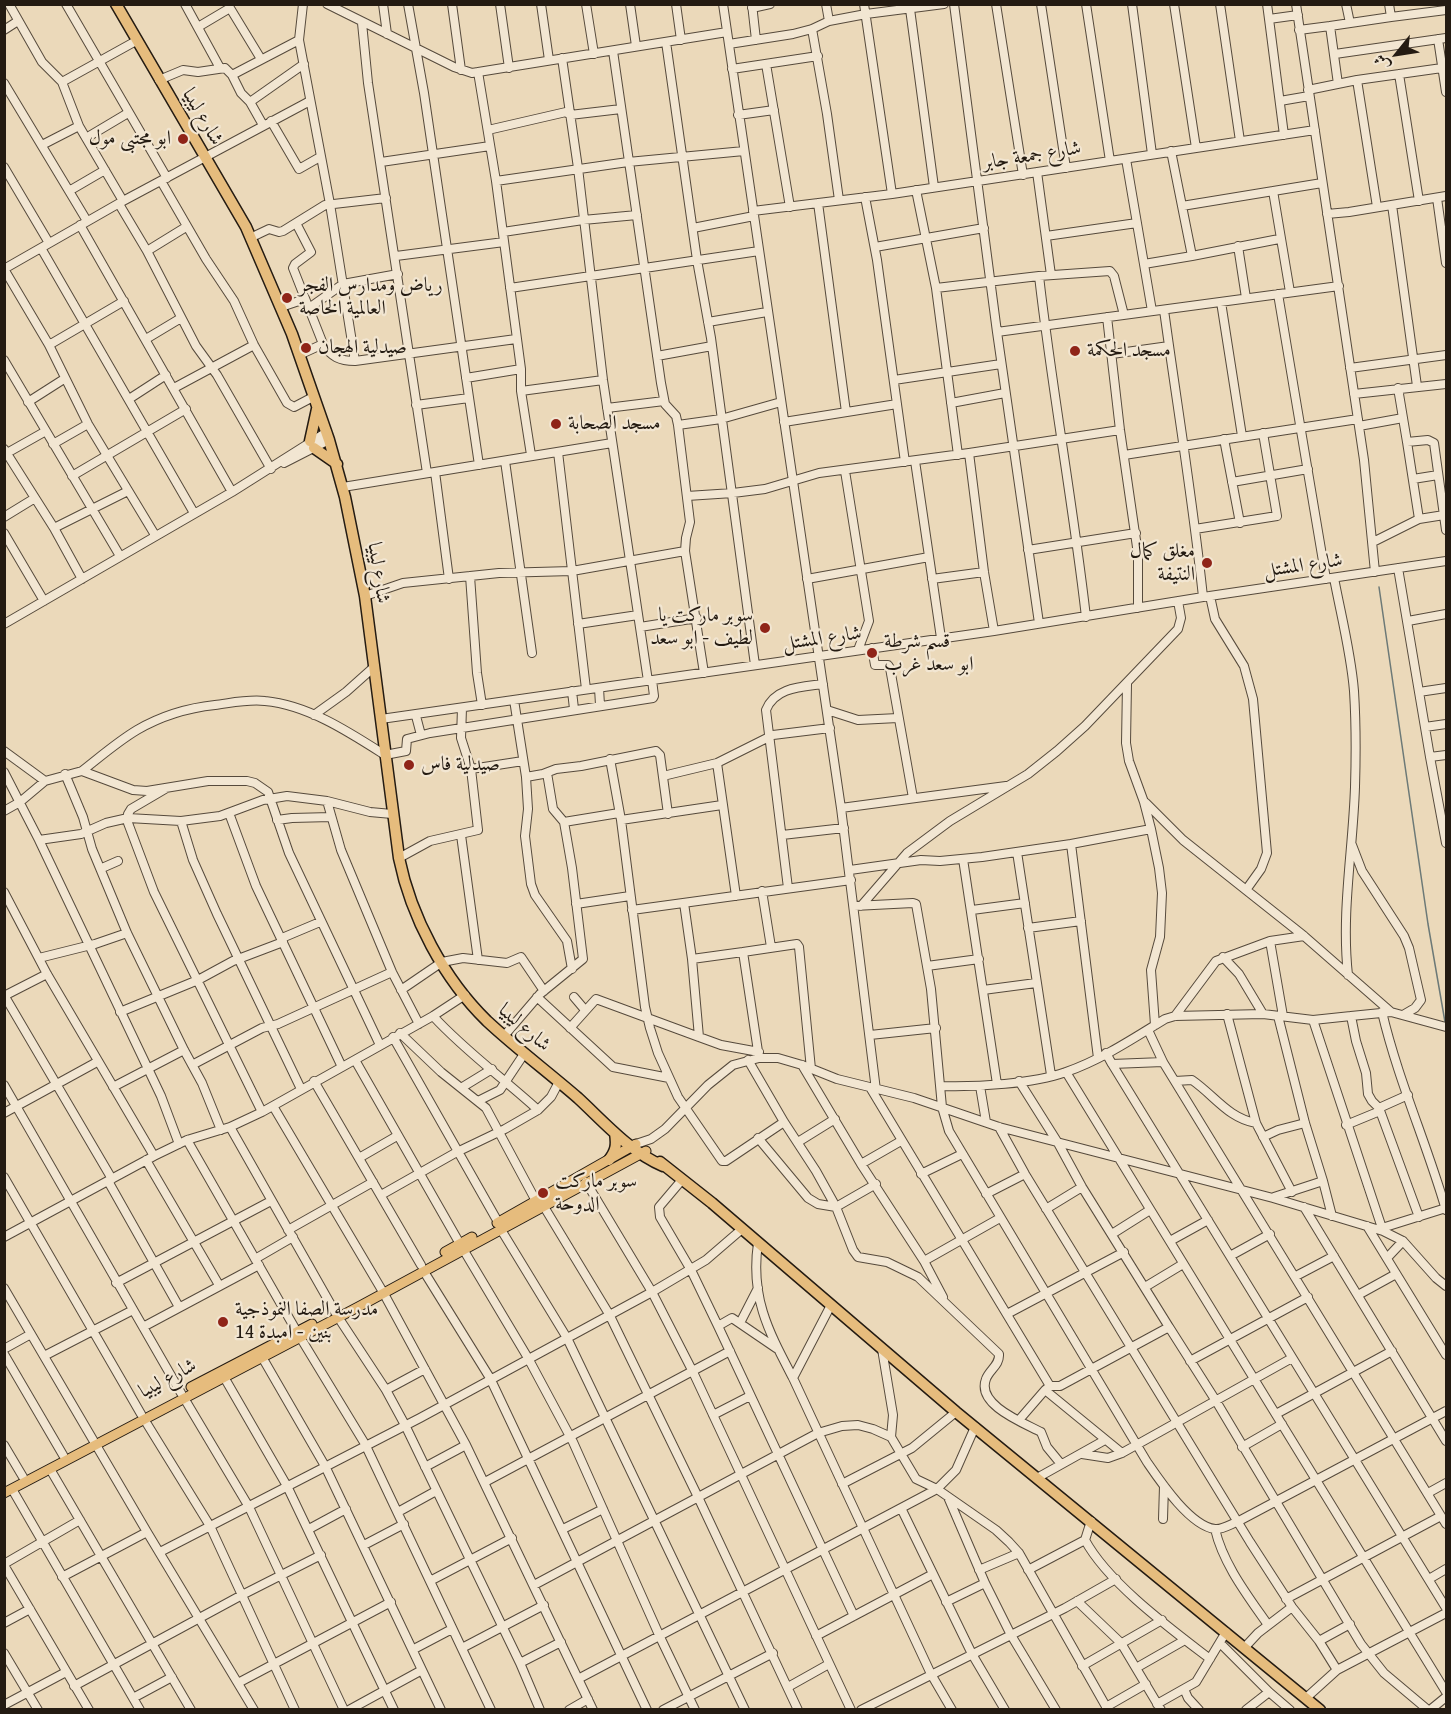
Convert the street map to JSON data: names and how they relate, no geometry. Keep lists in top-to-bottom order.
{
  "streets": {
    "highway": ["شارع ليبيا"],
    "street": ["شارع جمعة جابر", "شارع المشتل"]
  },
  "crossings": [
    ["شارع ليبيا", "شارع المشتل"]
  ],
  "places": [
    "ابو مجتبى مول",
    "رياض ومدارس الفجر العالمية الخاصة",
    "صيدلية الهجان",
    "مسجد الحكمة",
    "مسجد الصحابة",
    "مغلق كمال النتيفة",
    "سوبر ماركت يا لطيف - ابو سعد",
    "قسم شرطة ابو سعد غرب",
    "صيدلية فاس",
    "سوبر ماركت الدوحة",
    "مدرسة الصفا النموذجية بنين - امبدة 14"
  ],
  "north": "bottom left"
}
